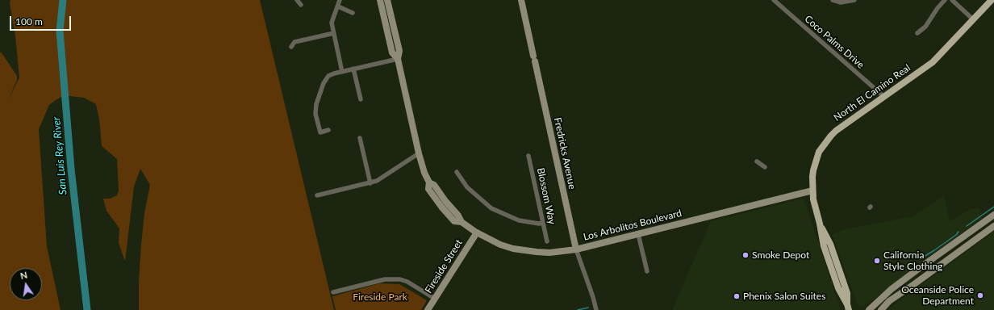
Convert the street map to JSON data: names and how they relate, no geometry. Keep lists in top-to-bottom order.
{
  "streets": {
    "main road": ["North El Camino Real"],
    "street": [
      "Coco Palms Drive",
      "Fredricks Avenue",
      "Blossom Way",
      "Los Arbolitos Boulevard",
      "Fireside Street"
    ]
  },
  "crossings": [
    ["Coco Palms Drive", "North El Camino Real"],
    ["North El Camino Real", "Los Arbolitos Boulevard"],
    ["Fredricks Avenue", "Los Arbolitos Boulevard"],
    ["Los Arbolitos Boulevard", "Fireside Street"]
  ],
  "water": ["San Luis Rey River"],
  "parks": ["Fireside Park"],
  "places": [
    "Smoke Depot",
    "California Style Clothing",
    "Oceanside Police Department",
    "Phenix Salon Suites"
  ],
  "scale_bar": "100 m",
  "north": "top"
}
